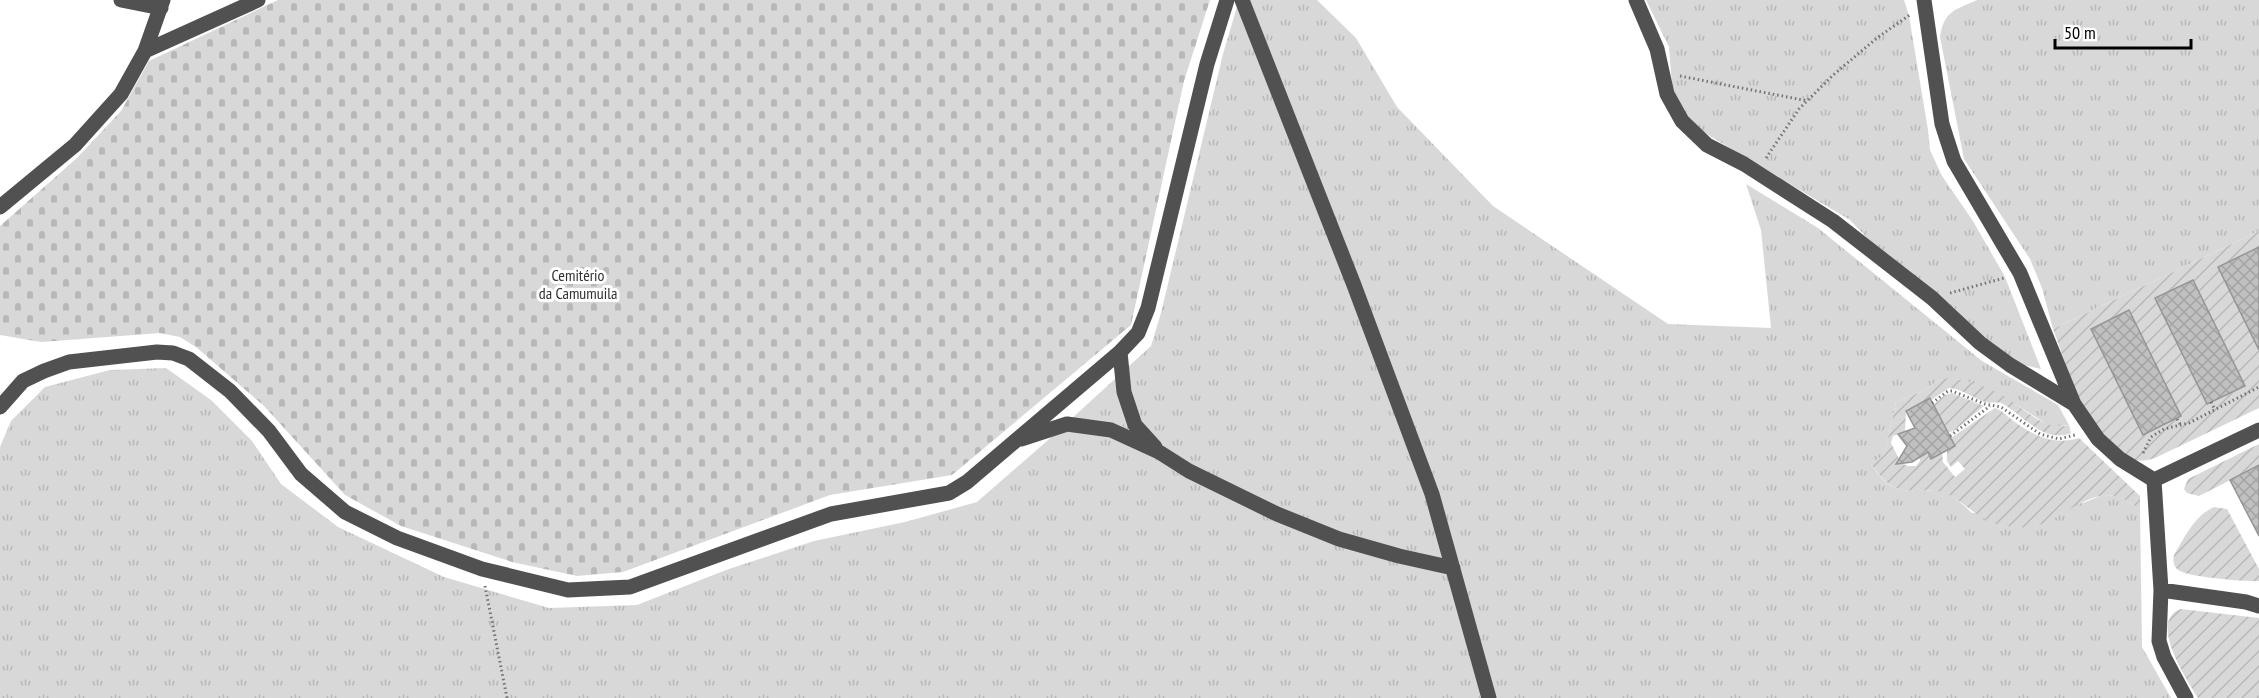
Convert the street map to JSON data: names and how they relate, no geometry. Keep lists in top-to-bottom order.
{
  "parks": ["Cemitério da Camumuila"],
  "scale_bar": "50 m"
}
